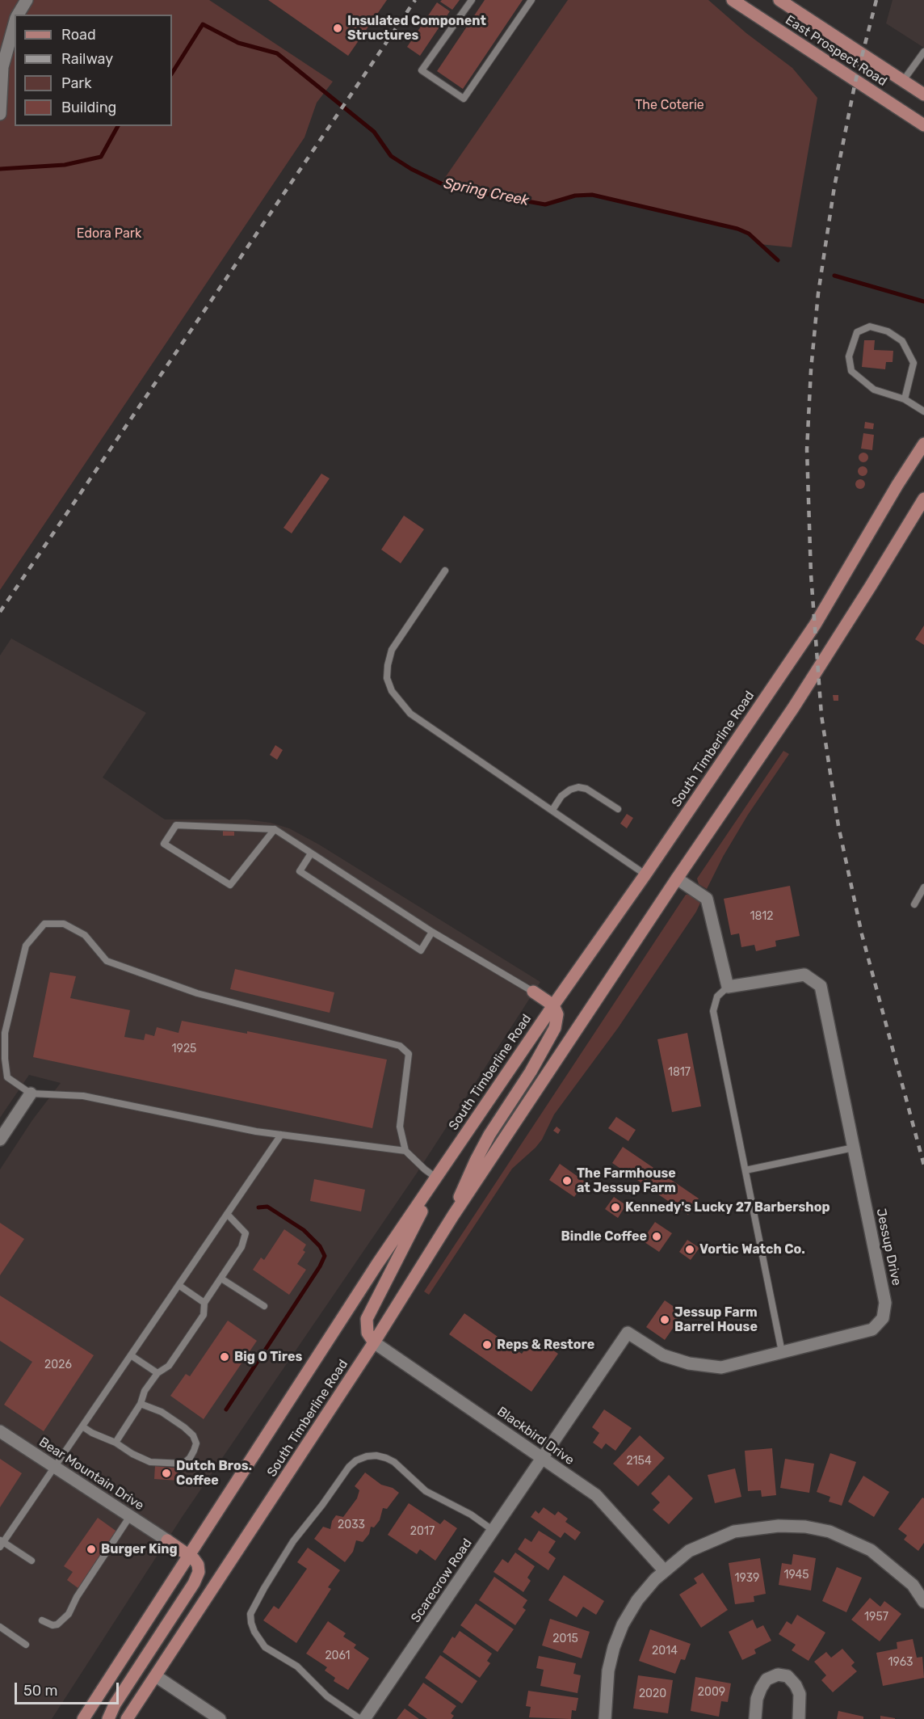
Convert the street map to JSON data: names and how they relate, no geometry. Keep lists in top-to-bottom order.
{
  "streets": {
    "main road": ["East Prospect Road", "South Timberline Road"],
    "street": [
      "Jessup Drive",
      "Blackbird Drive",
      "Bear Mountain Drive",
      "Scarecrow Road"
    ]
  },
  "crossings": [
    ["South Timberline Road", "Blackbird Drive"],
    ["Jessup Drive", "Blackbird Drive"],
    ["Jessup Drive", "Scarecrow Road"],
    ["Blackbird Drive", "Scarecrow Road"]
  ],
  "water": ["Spring Creek"],
  "parks": ["The Coterie", "Edora Park"],
  "places": [
    "Insulated Component Structures",
    "The Farmhouse at Jessup Farm",
    "Kennedy's Lucky 27 Barbershop",
    "Bindle Coffee",
    "Vortic Watch Co.",
    "Jessup Farm Barrel House",
    "Reps & Restore",
    "Big O Tires",
    "Dutch Bros. Coffee",
    "Burger King"
  ],
  "house_numbers": [
    "1812",
    "1925",
    "1817",
    "2026",
    "2154",
    "2033",
    "2017",
    "1945",
    "1939",
    "1957",
    "2015",
    "2014",
    "2061",
    "1963",
    "2009",
    "2020"
  ],
  "legend": [
    "Road",
    "Railway",
    "Park",
    "Building"
  ],
  "scale_bar": "50 m"
}
